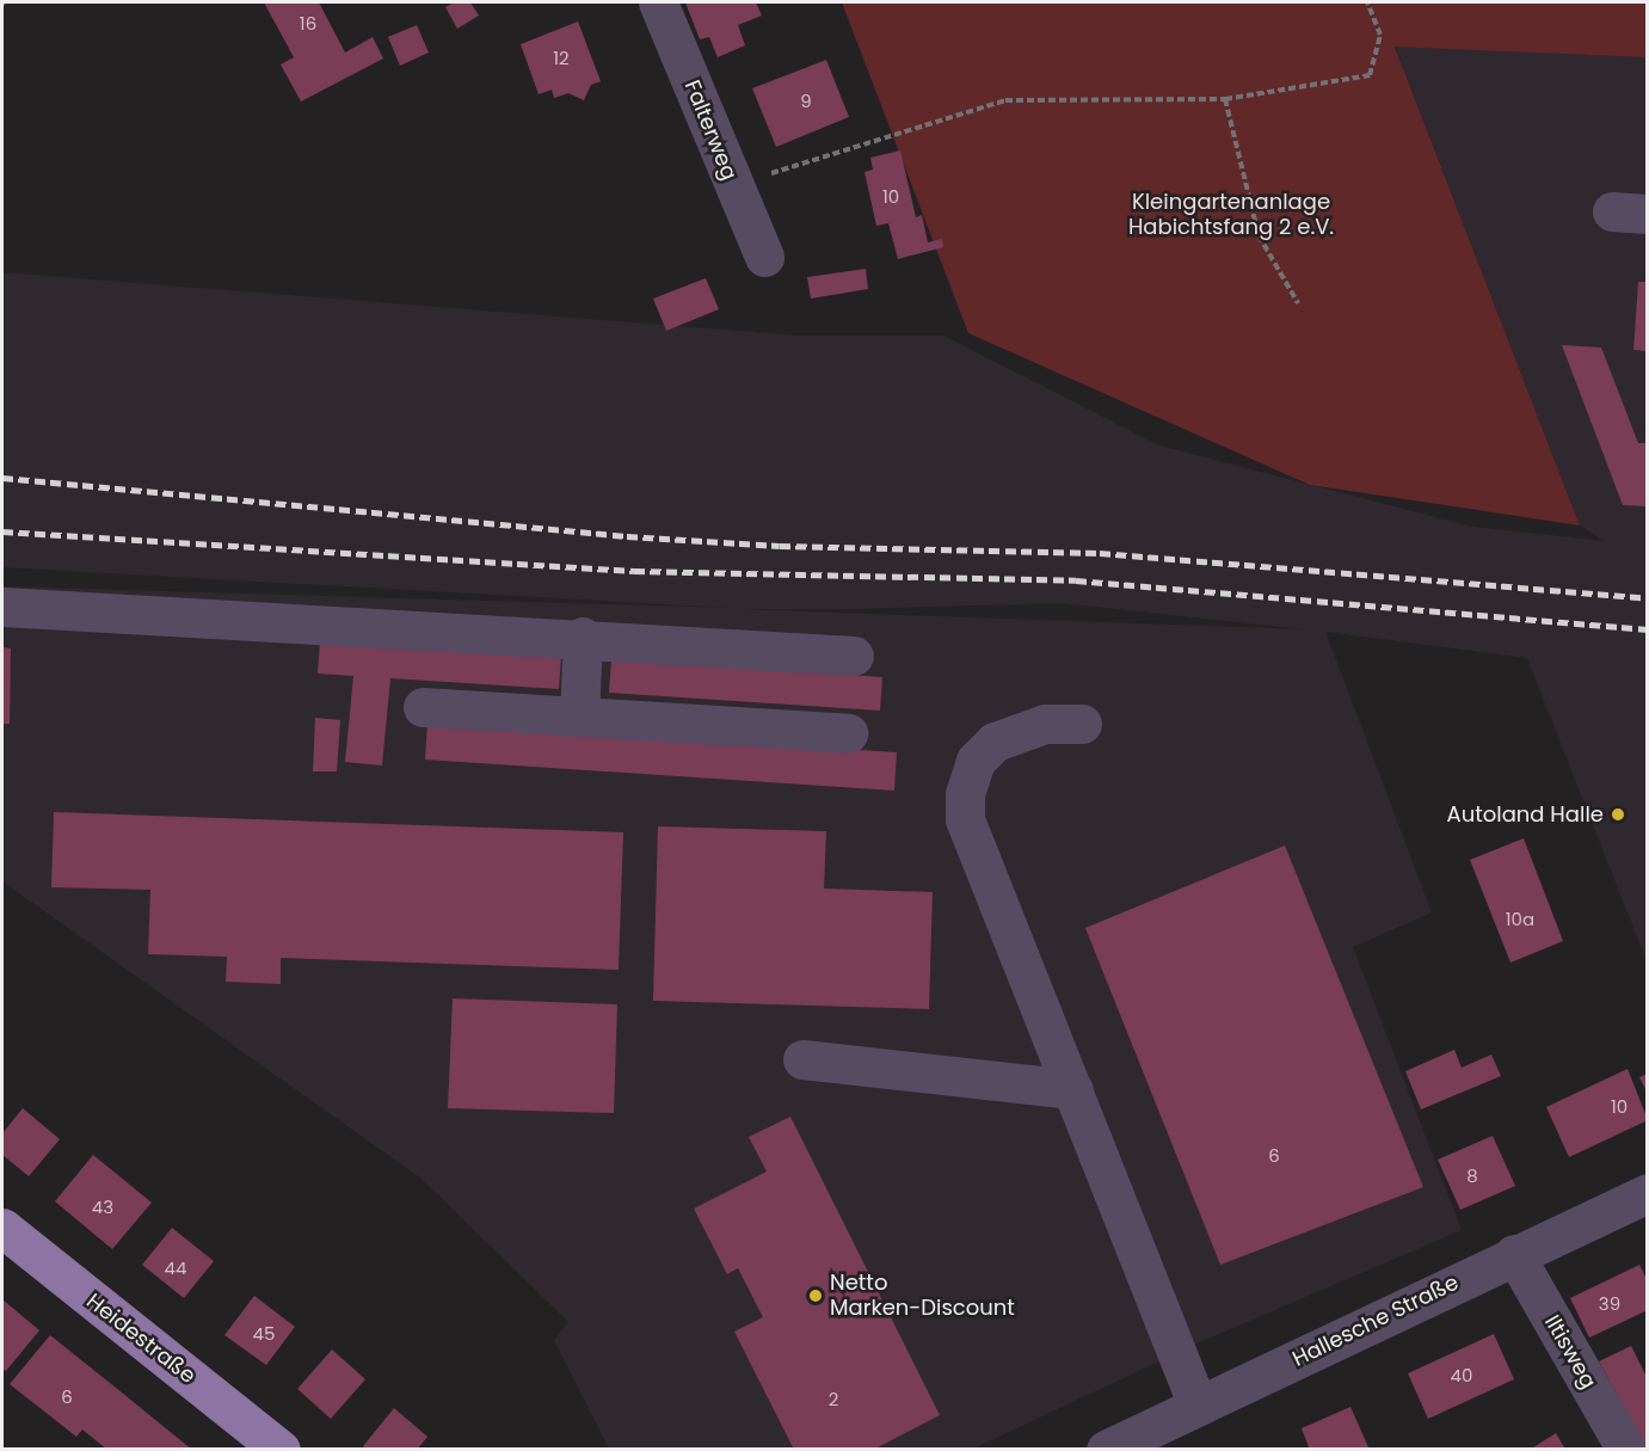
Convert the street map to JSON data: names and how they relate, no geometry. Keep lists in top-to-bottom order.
{
  "streets": {
    "main road": ["Heidestraße"],
    "street": ["Falterweg", "Hallesche Straße", "Iltisweg"]
  },
  "crossings": [
    ["Hallesche Straße", "Iltisweg"]
  ],
  "parks": ["Kleingartenanlage Habichtsfang 2 e.V."],
  "places": ["Autoland Halle", "Netto Marken-Discount"],
  "house_numbers": [
    "16",
    "12",
    "9",
    "10",
    "10a",
    "10",
    "6",
    "8",
    "43",
    "44",
    "39",
    "45",
    "40",
    "6",
    "2"
  ]
}
